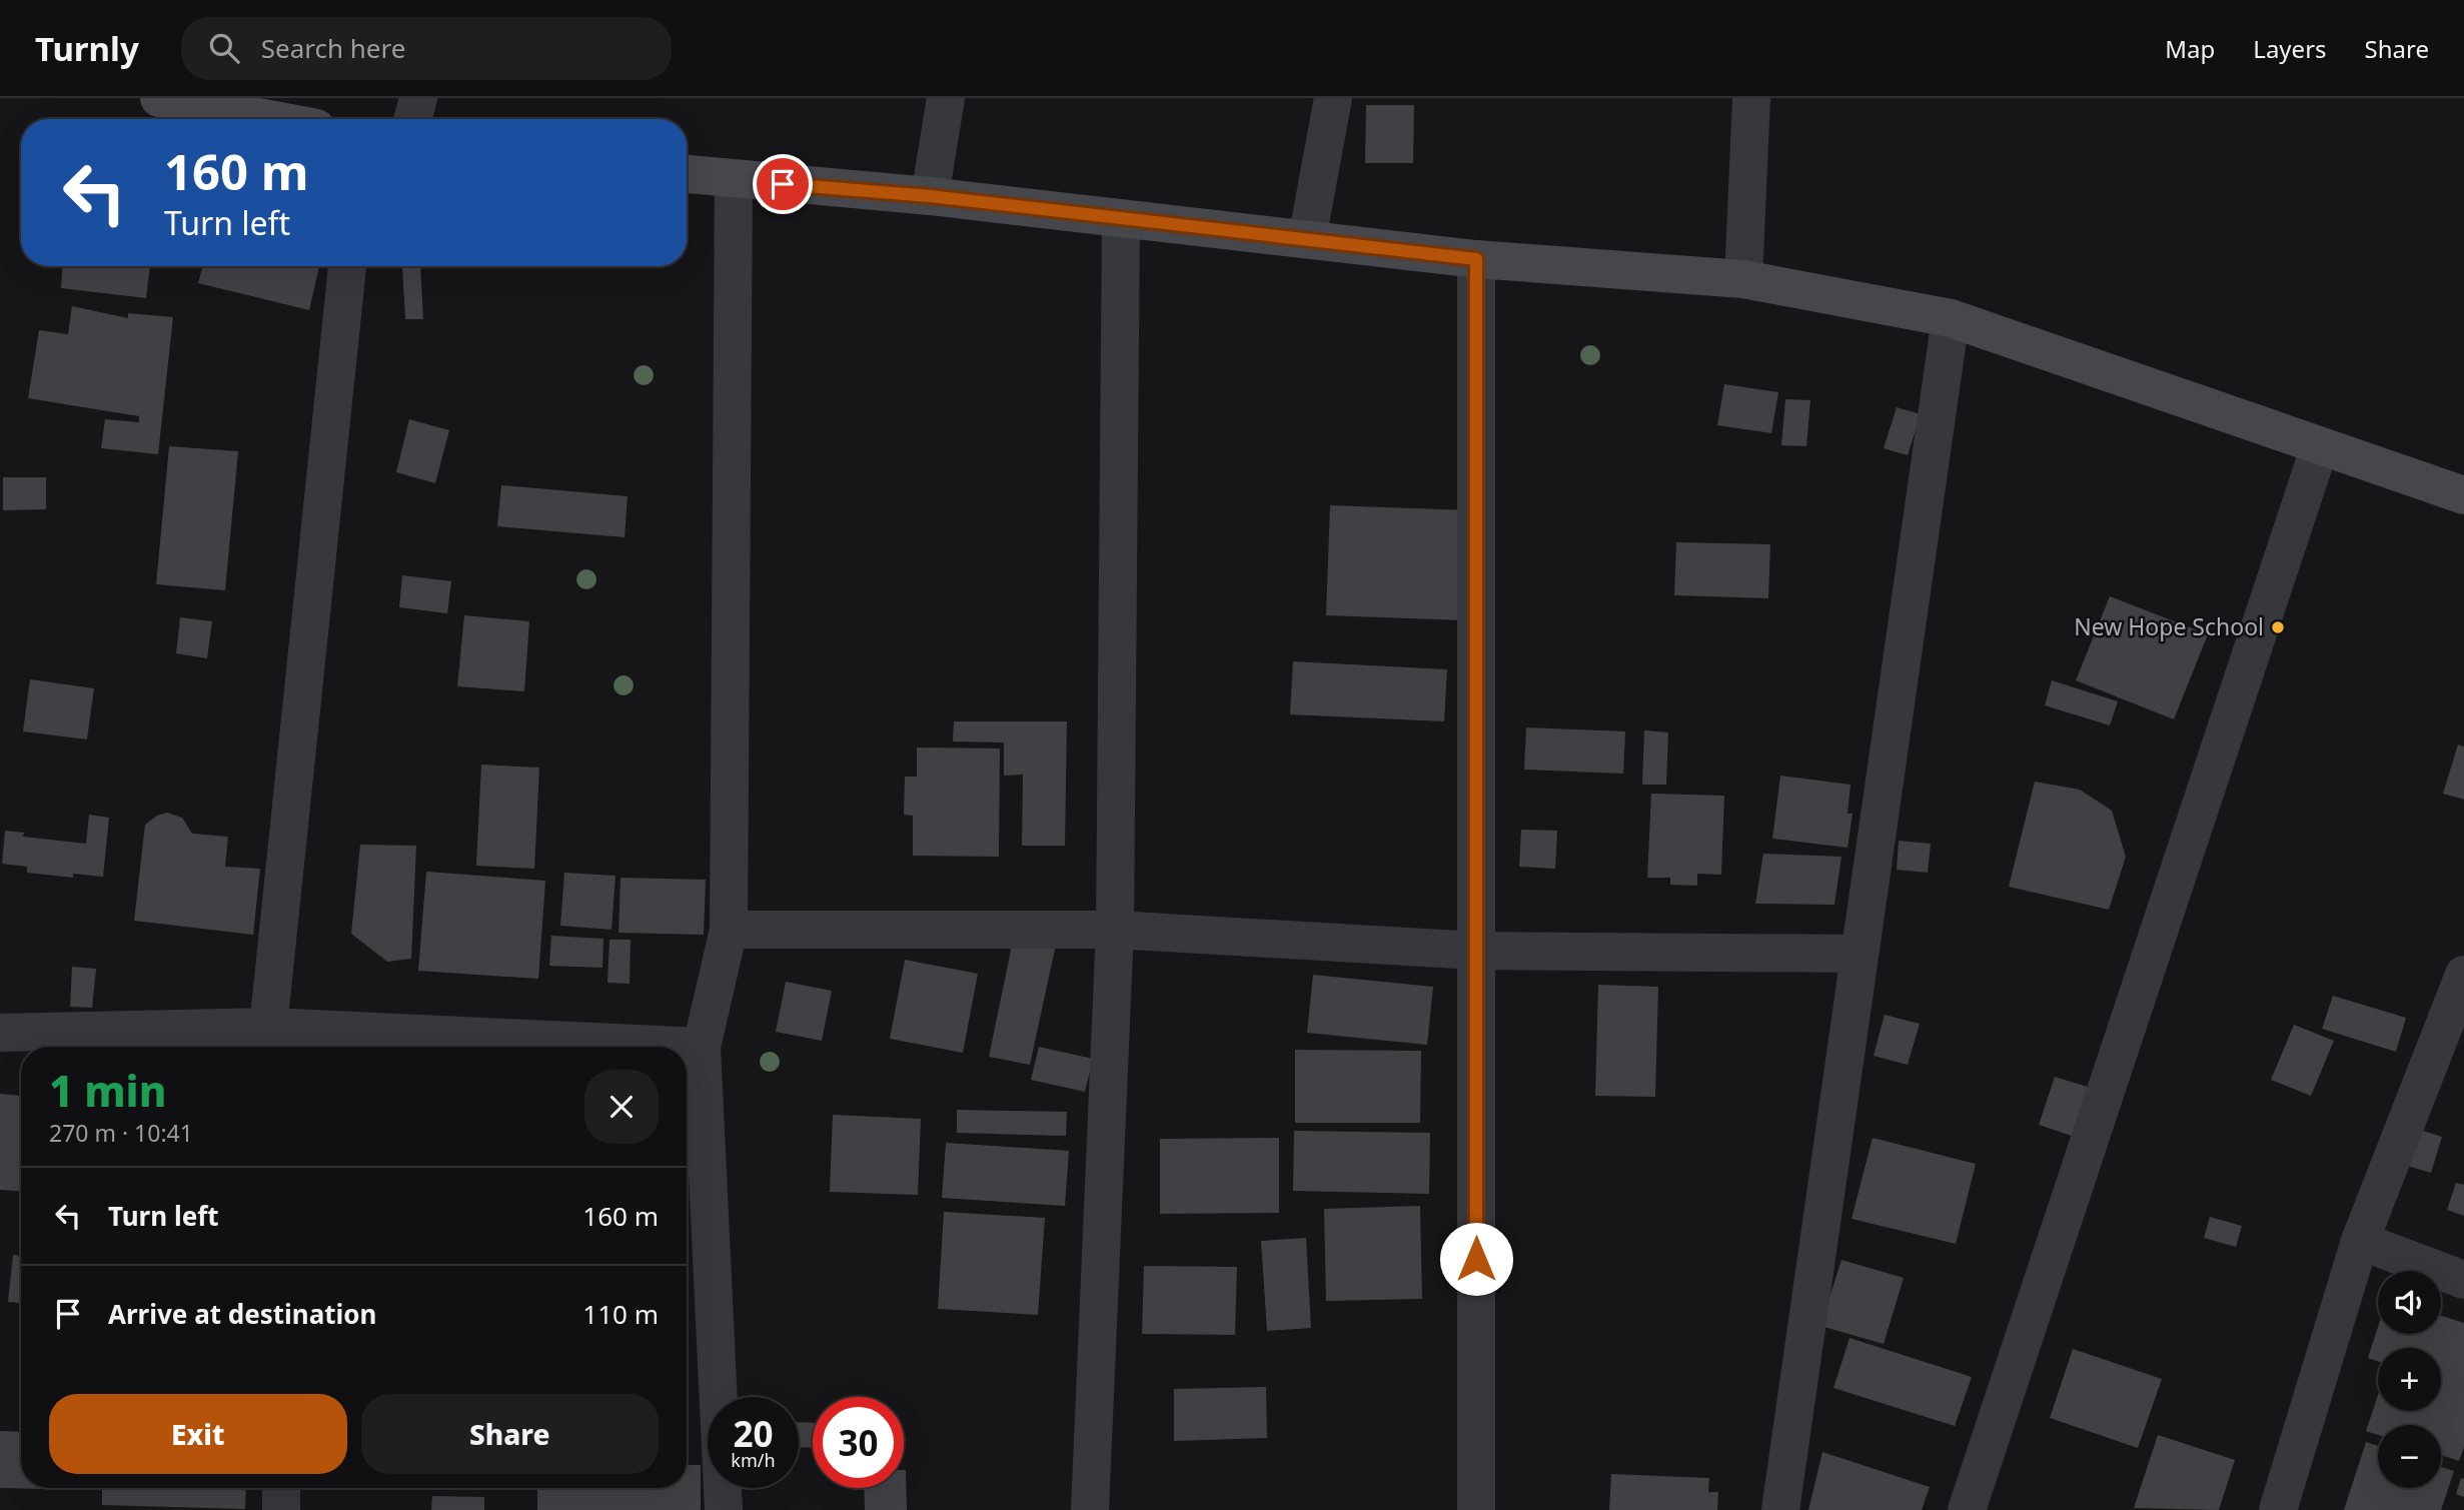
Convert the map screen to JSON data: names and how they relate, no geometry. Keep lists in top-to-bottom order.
{
  "places": ["New Hope School"],
  "page": {
    "header": "Turnly",
    "search": "Search here",
    "nav": ["Map", "Layers", "Share"],
    "turn": ["160 m", "Turn left"],
    "heading": ["1 min", "270 m · 10:41"],
    "list": [
      {
        "name": "Turn left",
        "value": "160 m"
      },
      {
        "name": "Arrive at destination",
        "value": "110 m"
      }
    ],
    "map_buttons": ["+", "−"],
    "buttons": ["Exit", "Share"],
    "speed": "20 km/h",
    "limit": "30"
  }
}
